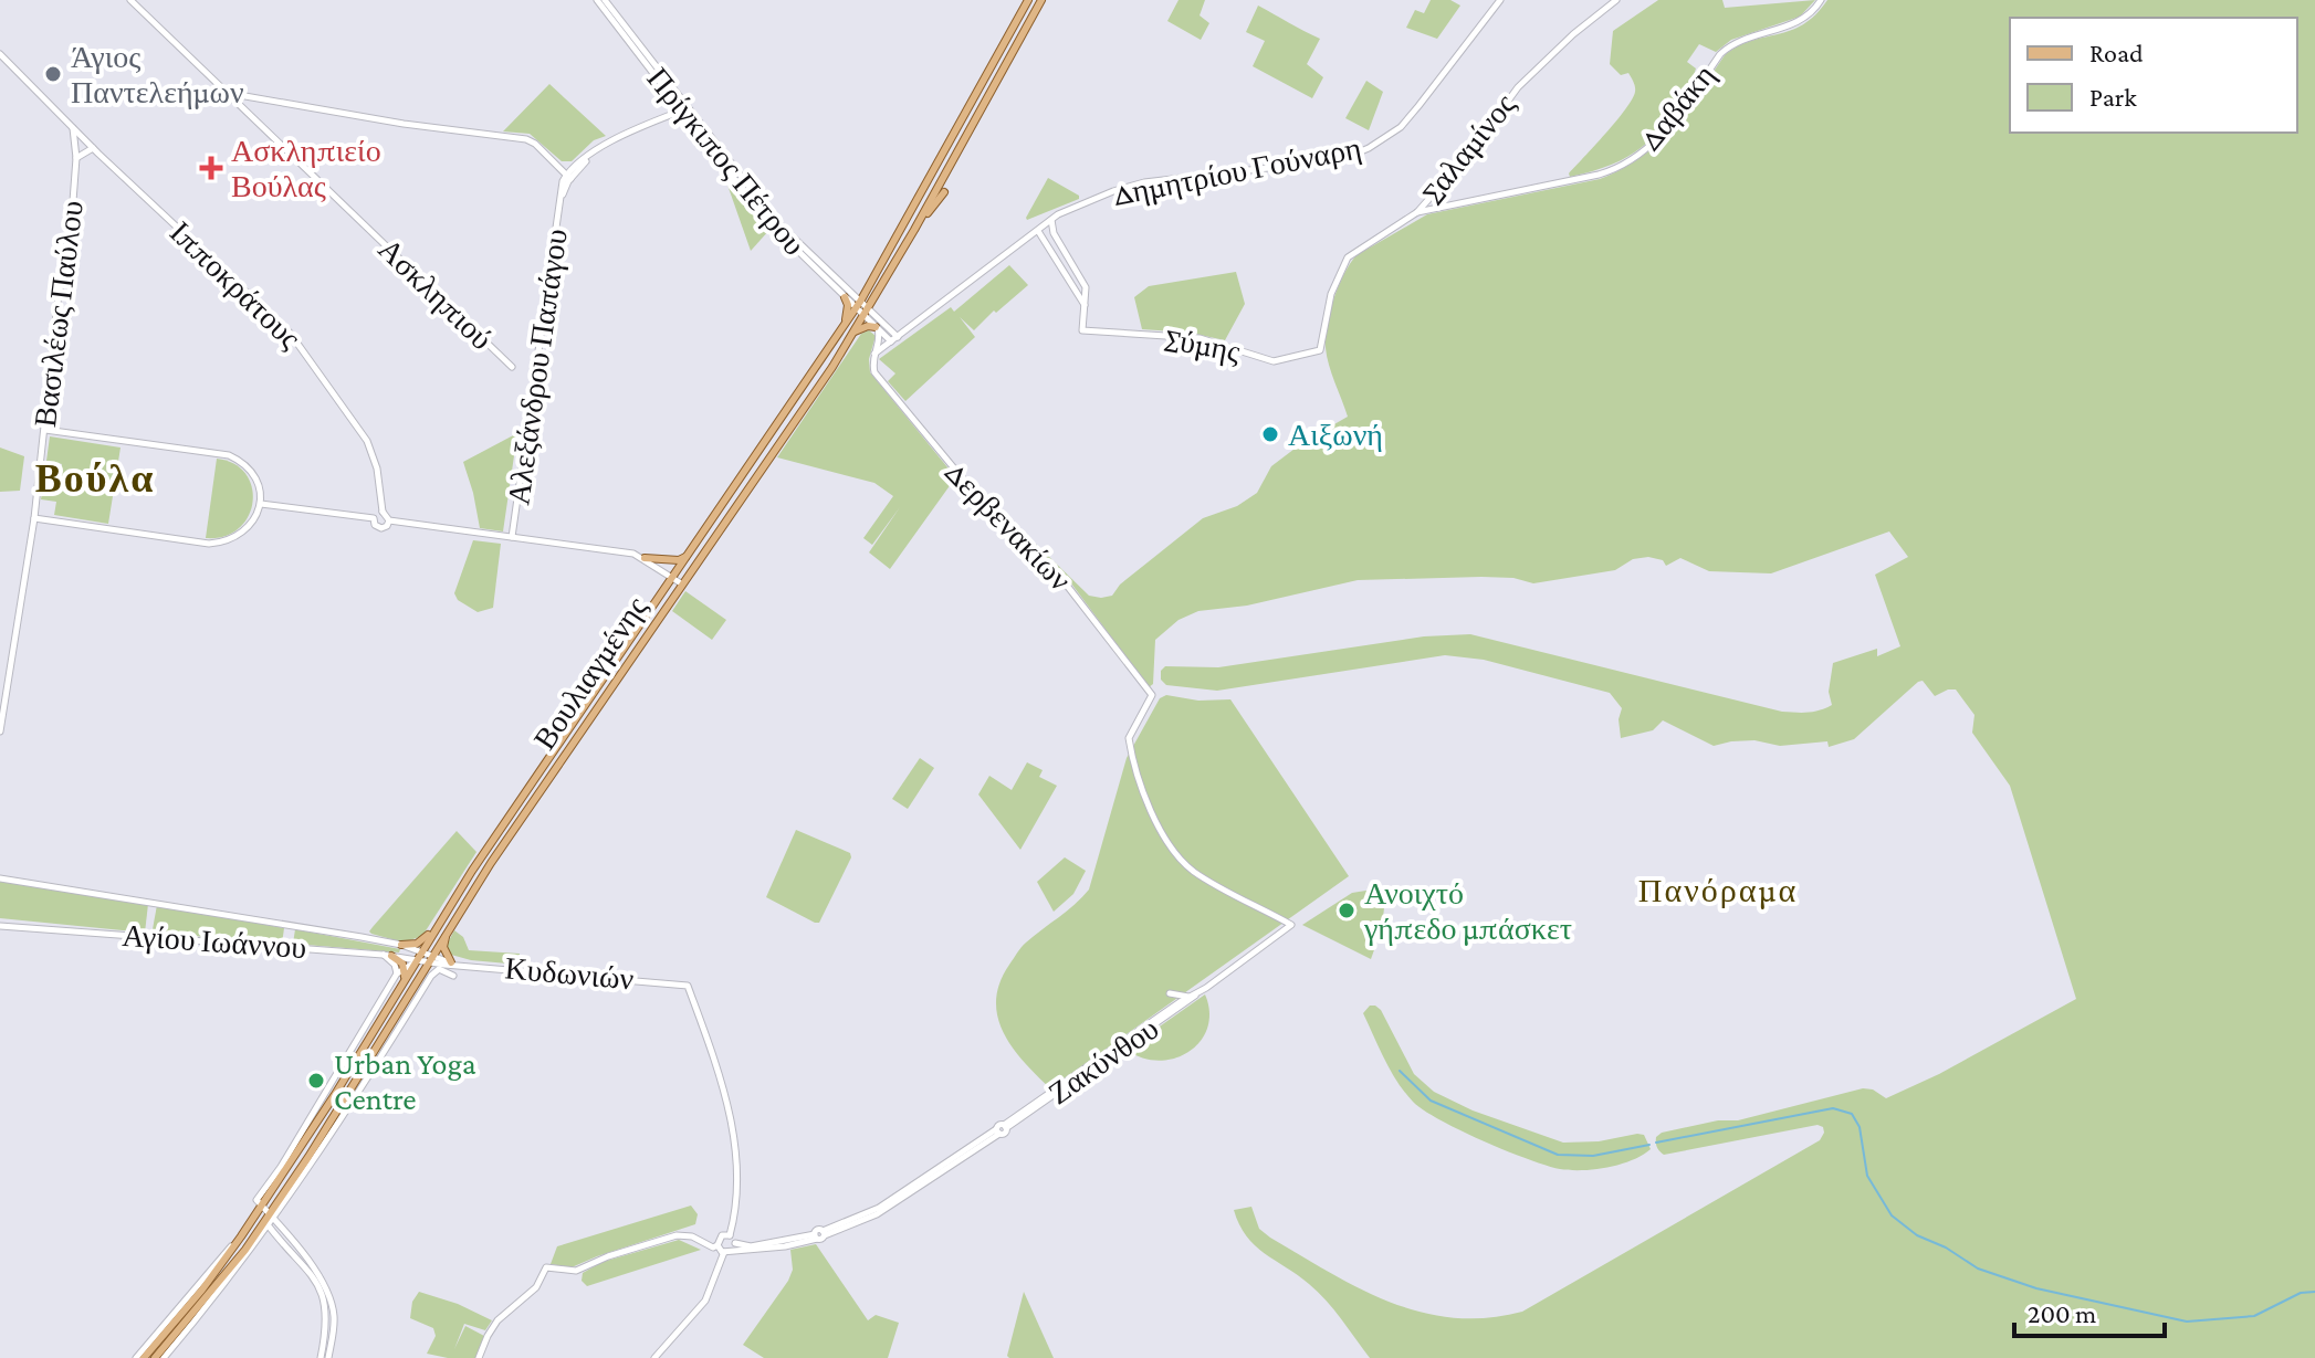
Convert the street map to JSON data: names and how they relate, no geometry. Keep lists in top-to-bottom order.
{
  "streets": {
    "main road": ["Βουλιαγμένης"],
    "street": [
      "Δαβάκη",
      "Σαλαμίνος",
      "Πρίγκιπος Πέτρου",
      "Δημητρίου Γούναρη",
      "Ιπποκράτους",
      "Ασκληπιού",
      "Βασιλέως Παύλου",
      "Σύμης",
      "Αλεξάνδρου Παπάγου",
      "Δερβενακίων",
      "Αγίου Ιωάννου",
      "Κυδωνιών",
      "Ζακύνθου"
    ]
  },
  "crossings": [
    ["Δαβάκη", "Σαλαμίνος"],
    ["Σαλαμίνος", "Σύμης"],
    ["Πρίγκιπος Πέτρου", "Βουλιαγμένης"],
    ["Ιπποκράτους", "Βασιλέως Παύλου"],
    ["Δερβενακίων", "Ζακύνθου"],
    ["Βουλιαγμένης", "Αγίου Ιωάννου"],
    ["Βουλιαγμένης", "Κυδωνιών"],
    ["Αγίου Ιωάννου", "Κυδωνιών"]
  ],
  "districts": ["Βούλα", "Πανόραμα"],
  "places": {
    "other": [
      "Άγιος Παντελεήμων",
      "Αιξωνή",
      "Ανοιχτό γήπεδο μπάσκετ",
      "Urban Yoga Centre"
    ],
    "health": ["Ασκληπιείο Βούλας"]
  },
  "legend": ["Road", "Park"],
  "scale_bar": "200 m"
}
